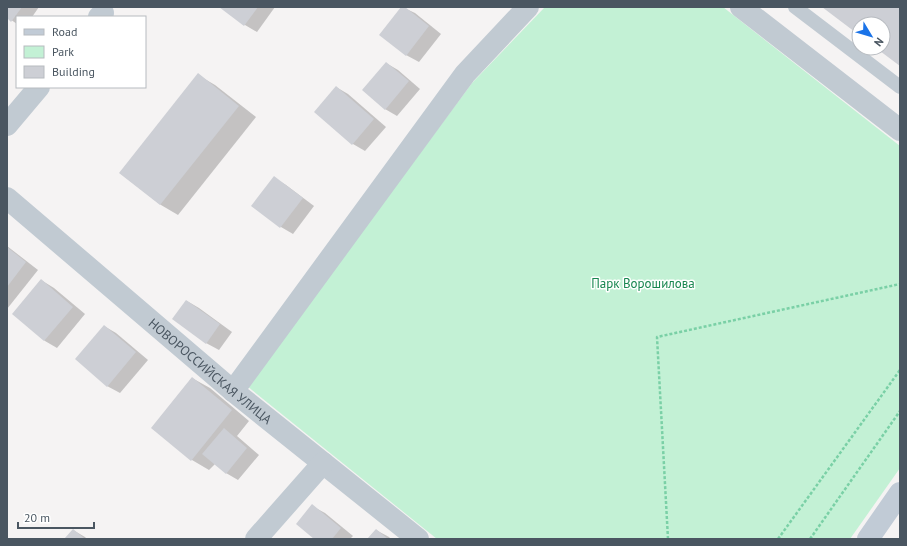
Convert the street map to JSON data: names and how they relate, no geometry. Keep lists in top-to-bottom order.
{
  "streets": {
    "street": ["НОВОРОССИЙСКАЯ УЛИЦА"]
  },
  "parks": ["Парк Ворошилова"],
  "legend": ["Road", "Park", "Building"],
  "scale_bar": "20 m",
  "north": "bottom right"
}
